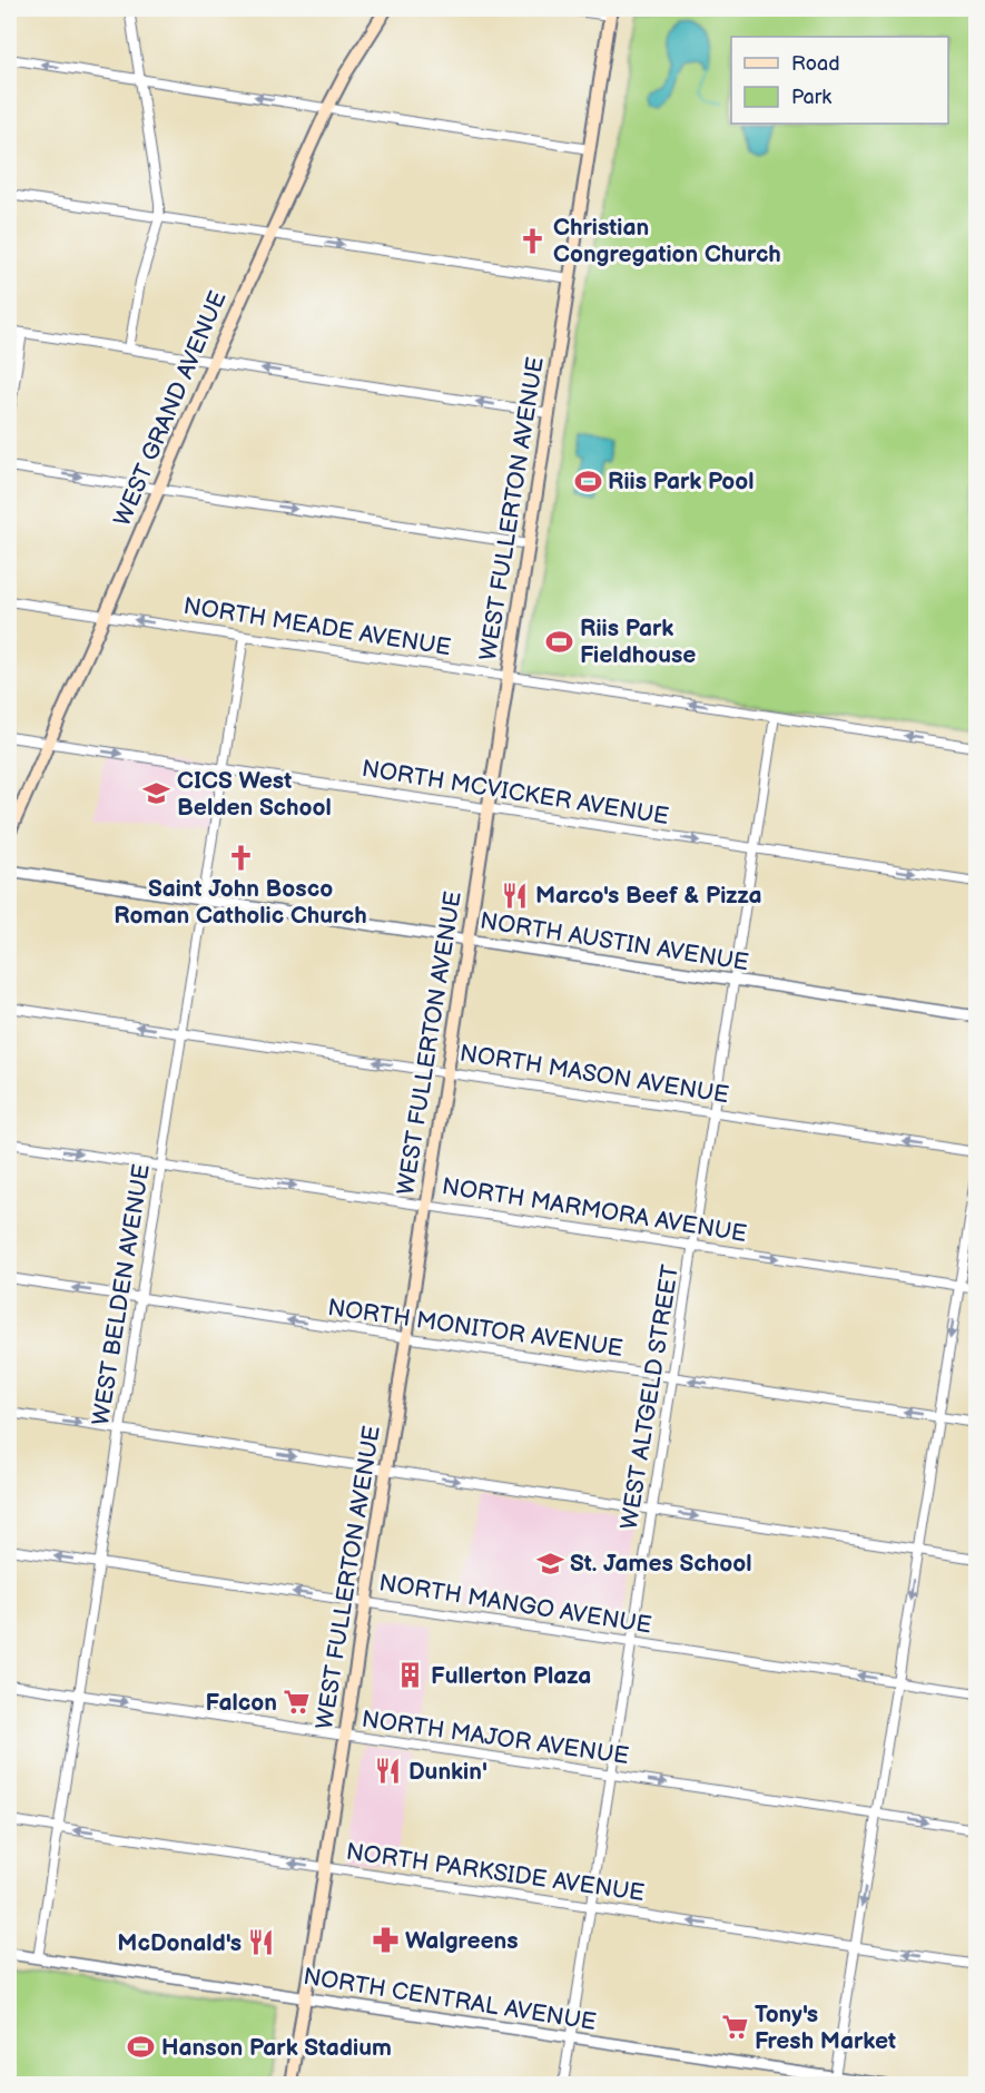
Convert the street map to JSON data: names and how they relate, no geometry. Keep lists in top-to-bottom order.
{
  "streets": {
    "main road": ["WEST GRAND AVENUE", "WEST FULLERTON AVENUE"],
    "street": [
      "NORTH MEADE AVENUE",
      "NORTH MCVICKER AVENUE",
      "NORTH AUSTIN AVENUE",
      "NORTH MASON AVENUE",
      "NORTH MARMORA AVENUE",
      "WEST BELDEN AVENUE",
      "NORTH MONITOR AVENUE",
      "WEST ALTGELD STREET",
      "NORTH MANGO AVENUE",
      "NORTH MAJOR AVENUE",
      "NORTH PARKSIDE AVENUE",
      "NORTH CENTRAL AVENUE"
    ]
  },
  "crossings": [
    ["WEST GRAND AVENUE", "NORTH MEADE AVENUE"],
    ["WEST GRAND AVENUE", "NORTH MCVICKER AVENUE"],
    ["WEST FULLERTON AVENUE", "NORTH MEADE AVENUE"],
    ["WEST FULLERTON AVENUE", "NORTH MCVICKER AVENUE"],
    ["WEST FULLERTON AVENUE", "NORTH AUSTIN AVENUE"],
    ["WEST FULLERTON AVENUE", "NORTH MASON AVENUE"],
    ["WEST FULLERTON AVENUE", "NORTH MARMORA AVENUE"],
    ["WEST FULLERTON AVENUE", "NORTH MONITOR AVENUE"],
    ["WEST FULLERTON AVENUE", "NORTH MANGO AVENUE"],
    ["WEST FULLERTON AVENUE", "NORTH MAJOR AVENUE"],
    ["WEST FULLERTON AVENUE", "NORTH PARKSIDE AVENUE"],
    ["WEST FULLERTON AVENUE", "NORTH CENTRAL AVENUE"],
    ["NORTH MEADE AVENUE", "WEST BELDEN AVENUE"],
    ["NORTH MEADE AVENUE", "WEST ALTGELD STREET"],
    ["NORTH MCVICKER AVENUE", "WEST BELDEN AVENUE"],
    ["NORTH MCVICKER AVENUE", "WEST ALTGELD STREET"],
    ["NORTH AUSTIN AVENUE", "WEST BELDEN AVENUE"],
    ["NORTH AUSTIN AVENUE", "WEST ALTGELD STREET"],
    ["NORTH MASON AVENUE", "WEST BELDEN AVENUE"],
    ["NORTH MASON AVENUE", "WEST ALTGELD STREET"],
    ["NORTH MARMORA AVENUE", "WEST BELDEN AVENUE"],
    ["NORTH MARMORA AVENUE", "WEST ALTGELD STREET"],
    ["WEST BELDEN AVENUE", "NORTH MONITOR AVENUE"],
    ["WEST BELDEN AVENUE", "NORTH MANGO AVENUE"],
    ["WEST BELDEN AVENUE", "NORTH MAJOR AVENUE"],
    ["WEST BELDEN AVENUE", "NORTH PARKSIDE AVENUE"],
    ["WEST BELDEN AVENUE", "NORTH CENTRAL AVENUE"],
    ["NORTH MONITOR AVENUE", "WEST ALTGELD STREET"],
    ["WEST ALTGELD STREET", "NORTH MANGO AVENUE"],
    ["WEST ALTGELD STREET", "NORTH MAJOR AVENUE"],
    ["WEST ALTGELD STREET", "NORTH PARKSIDE AVENUE"],
    ["WEST ALTGELD STREET", "NORTH CENTRAL AVENUE"]
  ],
  "one_way": [
    "NORTH MEADE AVENUE",
    "NORTH MCVICKER AVENUE",
    "NORTH MASON AVENUE",
    "NORTH MARMORA AVENUE",
    "NORTH MONITOR AVENUE",
    "NORTH MANGO AVENUE",
    "NORTH MAJOR AVENUE",
    "NORTH PARKSIDE AVENUE"
  ],
  "places": {
    "church": ["Christian Congregation Church", "Saint John Bosco Roman Catholic Church"],
    "sports": ["Riis Park Pool", "Riis Park Fieldhouse", "Hanson Park Stadium"],
    "school or university": ["CICS West Belden School", "St. James School"],
    "restaurant": ["Marco's Beef & Pizza", "Dunkin'", "McDonald's"],
    "building": ["Fullerton Plaza"],
    "supermarket": ["Falcon", "Tony's Fresh Market"],
    "pharmacy": ["Walgreens"]
  },
  "legend": ["Road", "Park"]
}
